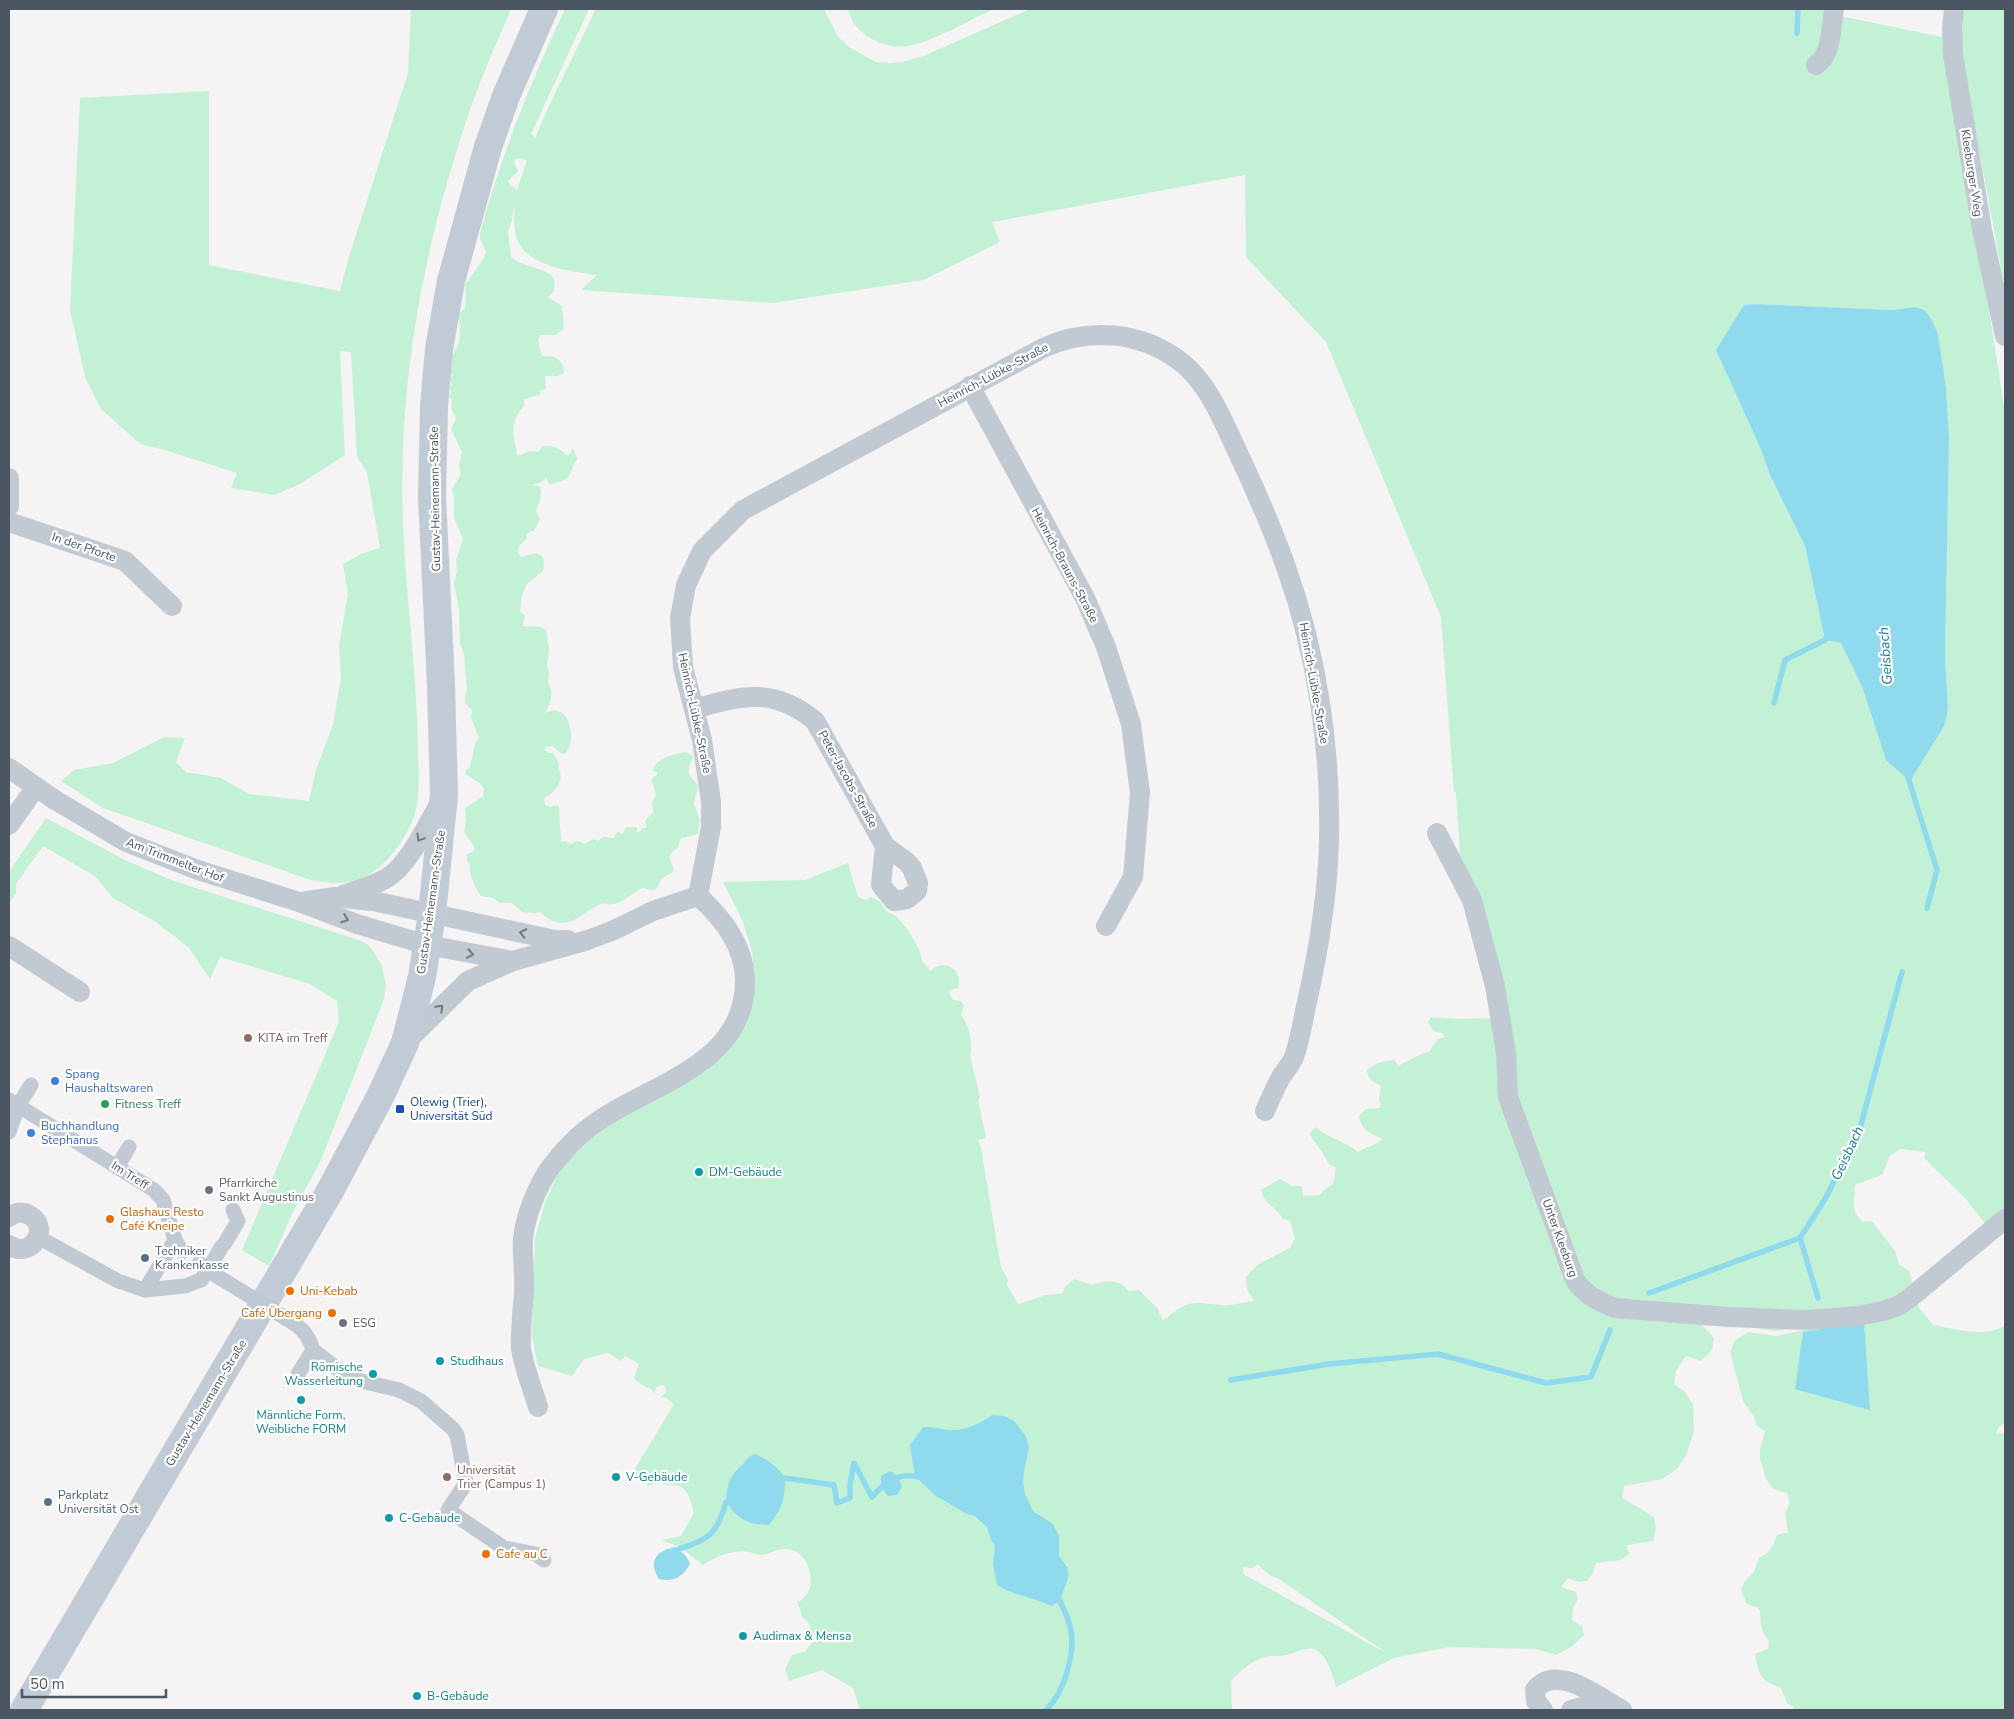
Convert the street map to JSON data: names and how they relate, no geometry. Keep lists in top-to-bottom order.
{
  "streets": {
    "main road": ["Gustav-Heinemann-Straße"],
    "street": [
      "Kleeburger Weg",
      "Heinrich-Lübke-Straße",
      "In der Pforte",
      "Heinrich-Brauns-Straße",
      "Peter-Jacobs-Straße",
      "Am Trimmelter Hof",
      "Im Treff",
      "Unter Kleeburg"
    ]
  },
  "crossings": [
    ["Heinrich-Lübke-Straße", "Heinrich-Brauns-Straße"],
    ["Heinrich-Lübke-Straße", "Peter-Jacobs-Straße"],
    ["Gustav-Heinemann-Straße", "Am Trimmelter Hof"]
  ],
  "water": ["Geisbach"],
  "places": {
    "other": [
      "KITA im Treff",
      "Spang Haushaltswaren",
      "Fitness Treff",
      "Buchhandlung Stephanus",
      "DM-Gebäude",
      "Pfarrkirche Sankt Augustinus",
      "Glashaus Resto Café Kneipe",
      "Techniker Krankenkasse",
      "Uni-Kebab",
      "Café Übergang",
      "ESG",
      "Studihaus",
      "Römische Wasserleitung",
      "Männliche Form, Weibliche FORM",
      "Universität Trier (Campus 1)",
      "V-Gebäude",
      "Parkplatz Universität Ost",
      "C-Gebäude",
      "Cafe au C",
      "Audimax & Mensa",
      "B-Gebäude"
    ],
    "transit": ["Olewig (Trier), Universität Süd"]
  },
  "scale_bar": "50 m"
}
